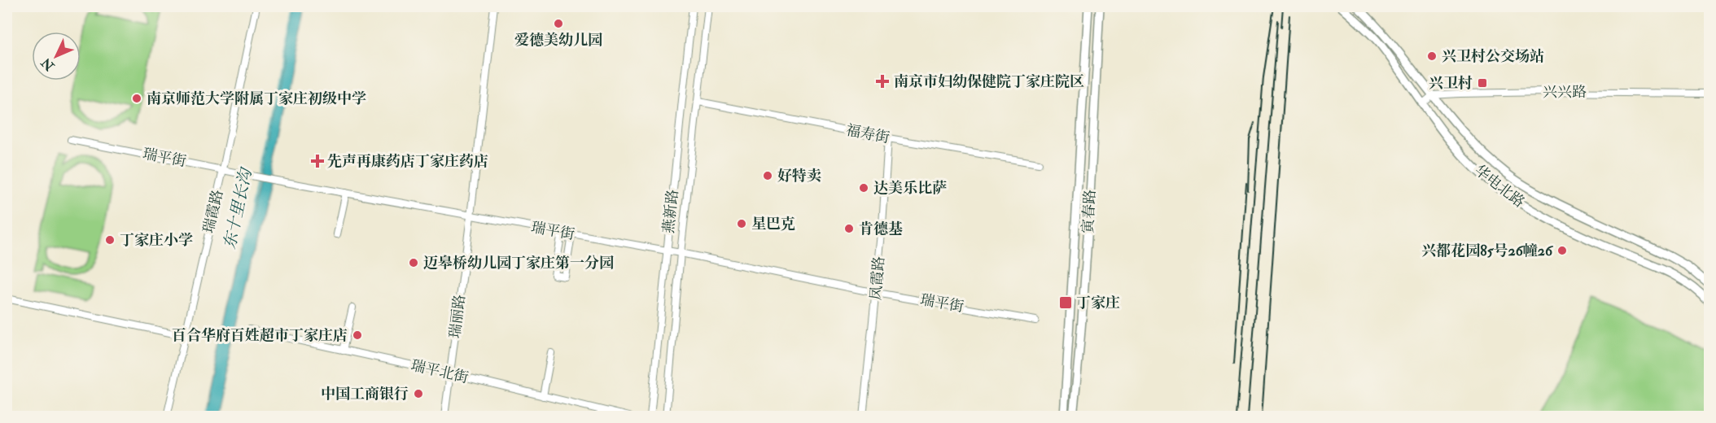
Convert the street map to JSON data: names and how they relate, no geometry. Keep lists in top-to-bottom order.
{
  "streets": {
    "main road": ["华电北路", "寅春路"],
    "street": [
      "兴兴路",
      "福寿街",
      "瑞平街",
      "瑞霞路",
      "燕新路",
      "凤霞路",
      "瑞丽路",
      "瑞平北街"
    ]
  },
  "crossings": [
    ["兴兴路", "华电北路"],
    ["福寿街", "燕新路"],
    ["福寿街", "凤霞路"],
    ["瑞平街", "瑞霞路"],
    ["瑞平街", "燕新路"],
    ["瑞平街", "凤霞路"],
    ["瑞平街", "瑞丽路"],
    ["瑞丽路", "瑞平北街"]
  ],
  "water": ["东十里长沟"],
  "places": {
    "other": [
      "爱德美幼儿园",
      "兴卫村公交场站",
      "南京师范大学附属丁家庄初级中学",
      "好特卖",
      "达美乐比萨",
      "星巴克",
      "肯德基",
      "丁家庄小学",
      "兴都花园85号26幢26",
      "迈皋桥幼儿园丁家庄第一分园",
      "百合华府百姓超市丁家庄店",
      "中国工商银行"
    ],
    "health": ["南京市妇幼保健院丁家庄院区", "先声再康药店丁家庄药店"],
    "transit": ["兴卫村", "丁家庄"]
  },
  "north": "bottom left"
}
